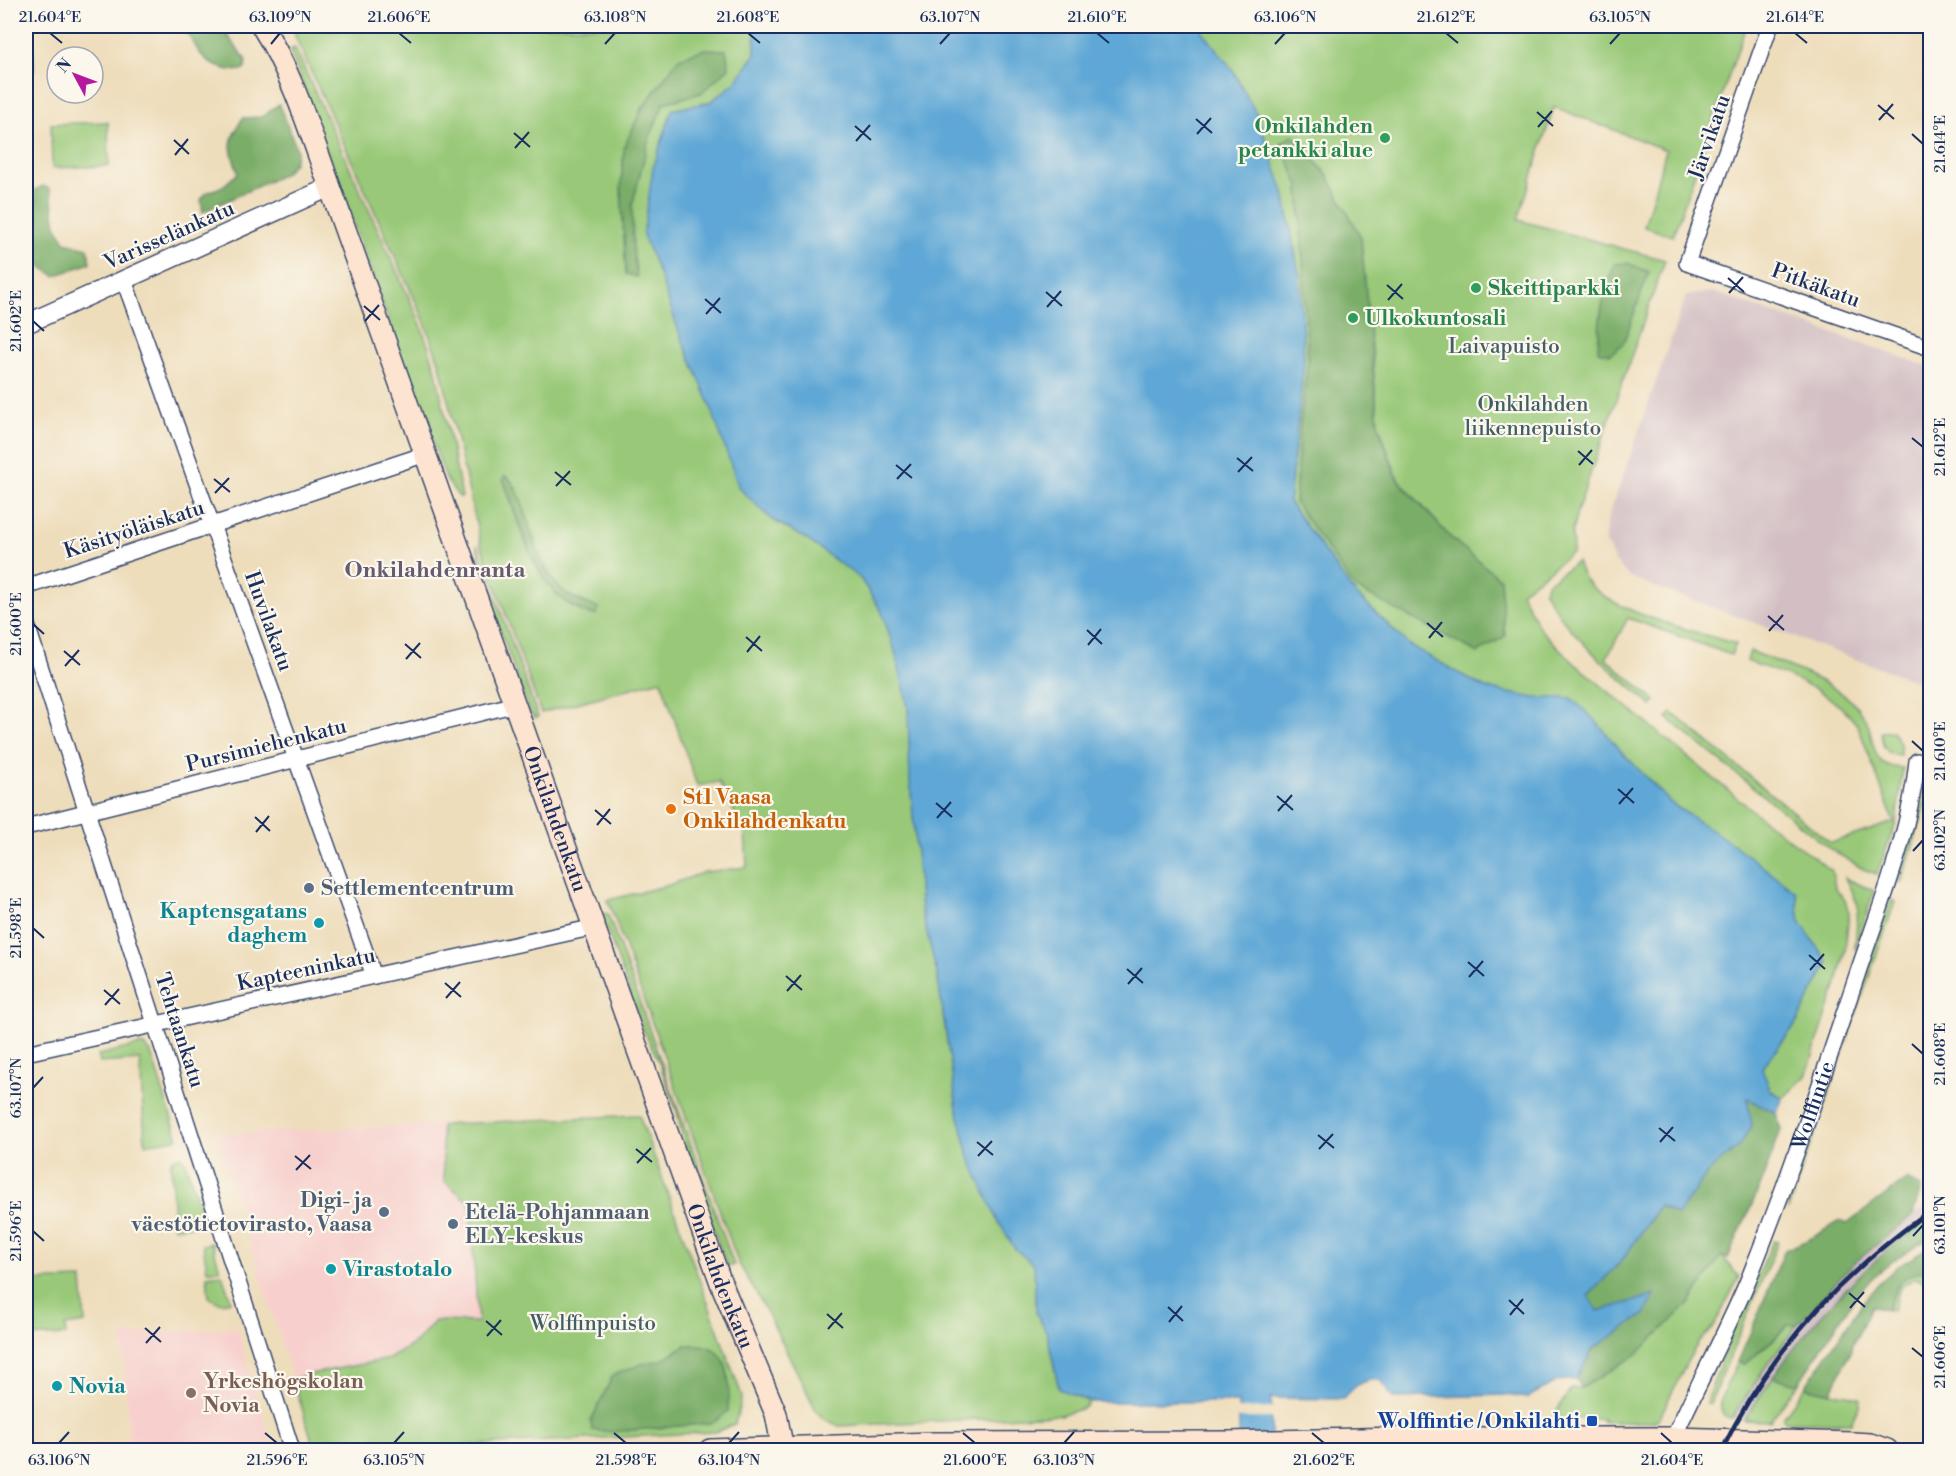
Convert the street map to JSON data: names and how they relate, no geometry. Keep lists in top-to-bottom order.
{
  "streets": {
    "main road": ["Onkilahdenkatu"],
    "street": [
      "Järvikatu",
      "Varisselänkatu",
      "Pitkäkatu",
      "Käsityöläiskatu",
      "Huvilakatu",
      "Pursimiehenkatu",
      "Kapteeninkatu",
      "Tehtaankatu",
      "Wolffintie"
    ]
  },
  "crossings": [
    ["Järvikatu", "Pitkäkatu"],
    ["Varisselänkatu", "Huvilakatu"],
    ["Varisselänkatu", "Onkilahdenkatu"],
    ["Käsityöläiskatu", "Huvilakatu"],
    ["Käsityöläiskatu", "Onkilahdenkatu"],
    ["Huvilakatu", "Pursimiehenkatu"],
    ["Huvilakatu", "Kapteeninkatu"],
    ["Pursimiehenkatu", "Onkilahdenkatu"],
    ["Pursimiehenkatu", "Tehtaankatu"],
    ["Onkilahdenkatu", "Kapteeninkatu"],
    ["Kapteeninkatu", "Tehtaankatu"]
  ],
  "districts": ["Onkilahdenranta"],
  "parks": ["Laivapuisto", "Onkilahden liikennepuisto", "Wolffinpuisto"],
  "places": {
    "other": [
      "Onkilahden petankki alue",
      "Skeittiparkki",
      "Ulkokuntosali",
      "St1 Vaasa Onkilahdenkatu",
      "Settlementcentrum",
      "Kaptensgatans daghem",
      "Digi- ja väestötietovirasto, Vaasa",
      "Etelä-Pohjanmaan ELY-keskus",
      "Virastotalo",
      "Novia",
      "Yrkeshögskolan Novia"
    ],
    "transit": ["Wolffintie / Onkilahti"]
  },
  "north": "top left",
  "coordinates": [
    "21.604°E",
    "63.109°N",
    "21.606°E",
    "63.108°N",
    "21.608°E",
    "63.107°N",
    "21.610°E",
    "63.106°N",
    "21.612°E",
    "63.105°N",
    "21.614°E",
    "21.602°E",
    "21.600°E",
    "63.102°N",
    "21.598°E",
    "63.101°N",
    "21.596°E",
    "63.104°N",
    "63.103°N"
  ]
}
